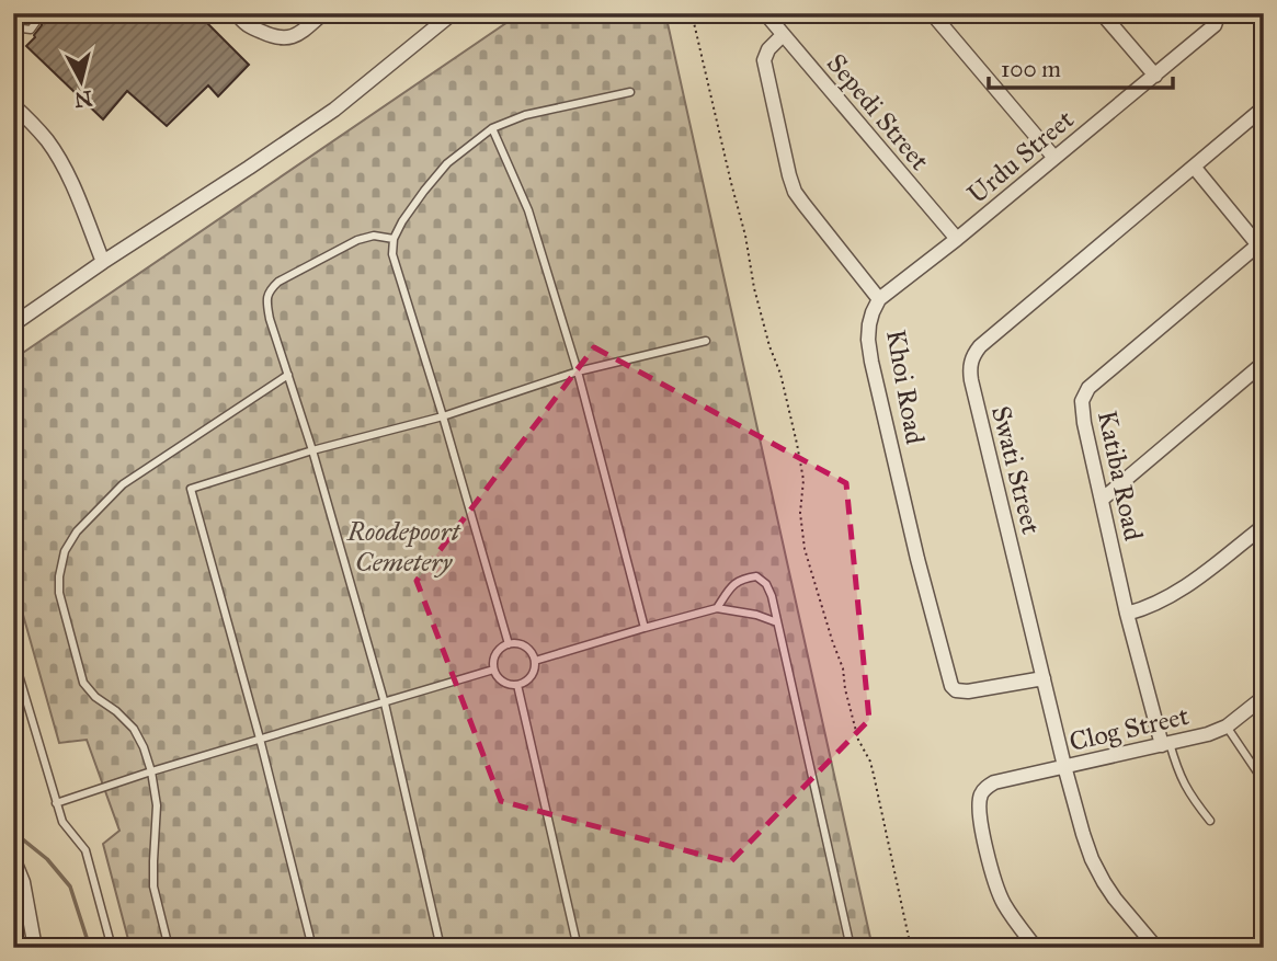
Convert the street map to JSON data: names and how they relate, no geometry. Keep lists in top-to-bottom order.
{
  "streets": {
    "street": [
      "Sepedi Street",
      "Urdu Street",
      "Khoi Road",
      "Swati Street",
      "Katiba Road",
      "Clog Street"
    ]
  },
  "crossings": [
    ["Sepedi Street", "Urdu Street"],
    ["Sepedi Street", "Khoi Road"],
    ["Urdu Street", "Khoi Road"],
    ["Khoi Road", "Swati Street"],
    ["Swati Street", "Clog Street"],
    ["Katiba Road", "Clog Street"]
  ],
  "parks": ["Roodepoort Cemetery"],
  "scale_bar": "100 m",
  "north": "bottom"
}
